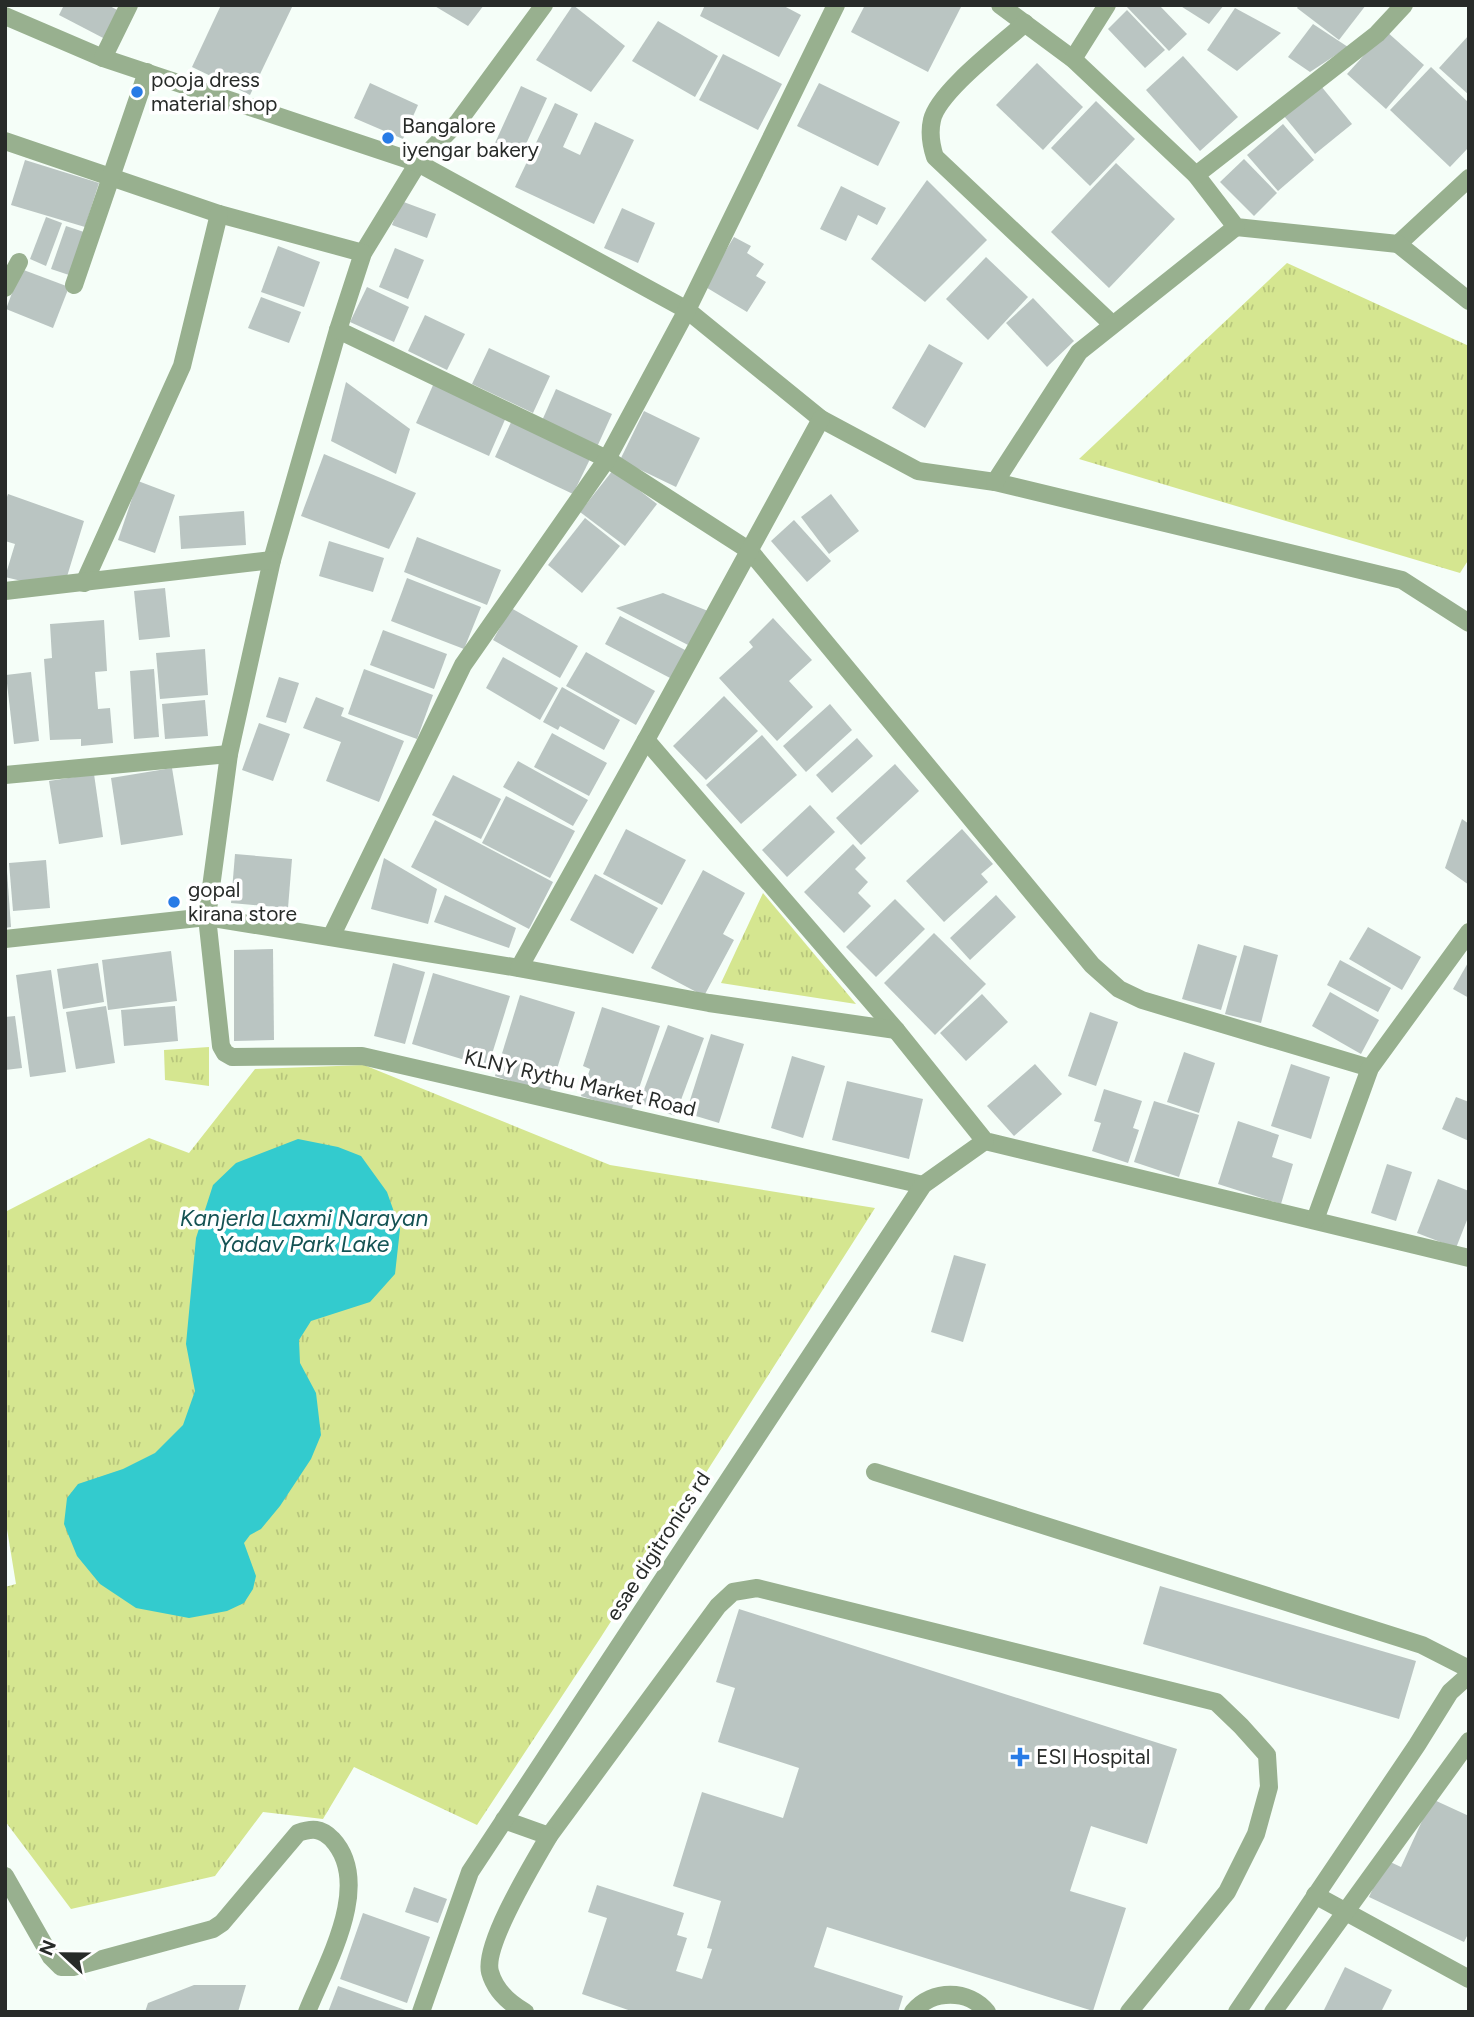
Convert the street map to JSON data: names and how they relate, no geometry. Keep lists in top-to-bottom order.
{
  "streets": {
    "street": ["KLNY Rythu Market Road", "esae digitronics rd"]
  },
  "crossings": [
    ["KLNY Rythu Market Road", "esae digitronics rd"]
  ],
  "water": ["Kanjerla Laxmi Narayan Yadav Park Lake"],
  "places": {
    "other": ["pooja dress material shop", "Bangalore iyengar bakery", "gopal kirana store"],
    "health": ["ESI Hospital"]
  },
  "north": "left"
}
